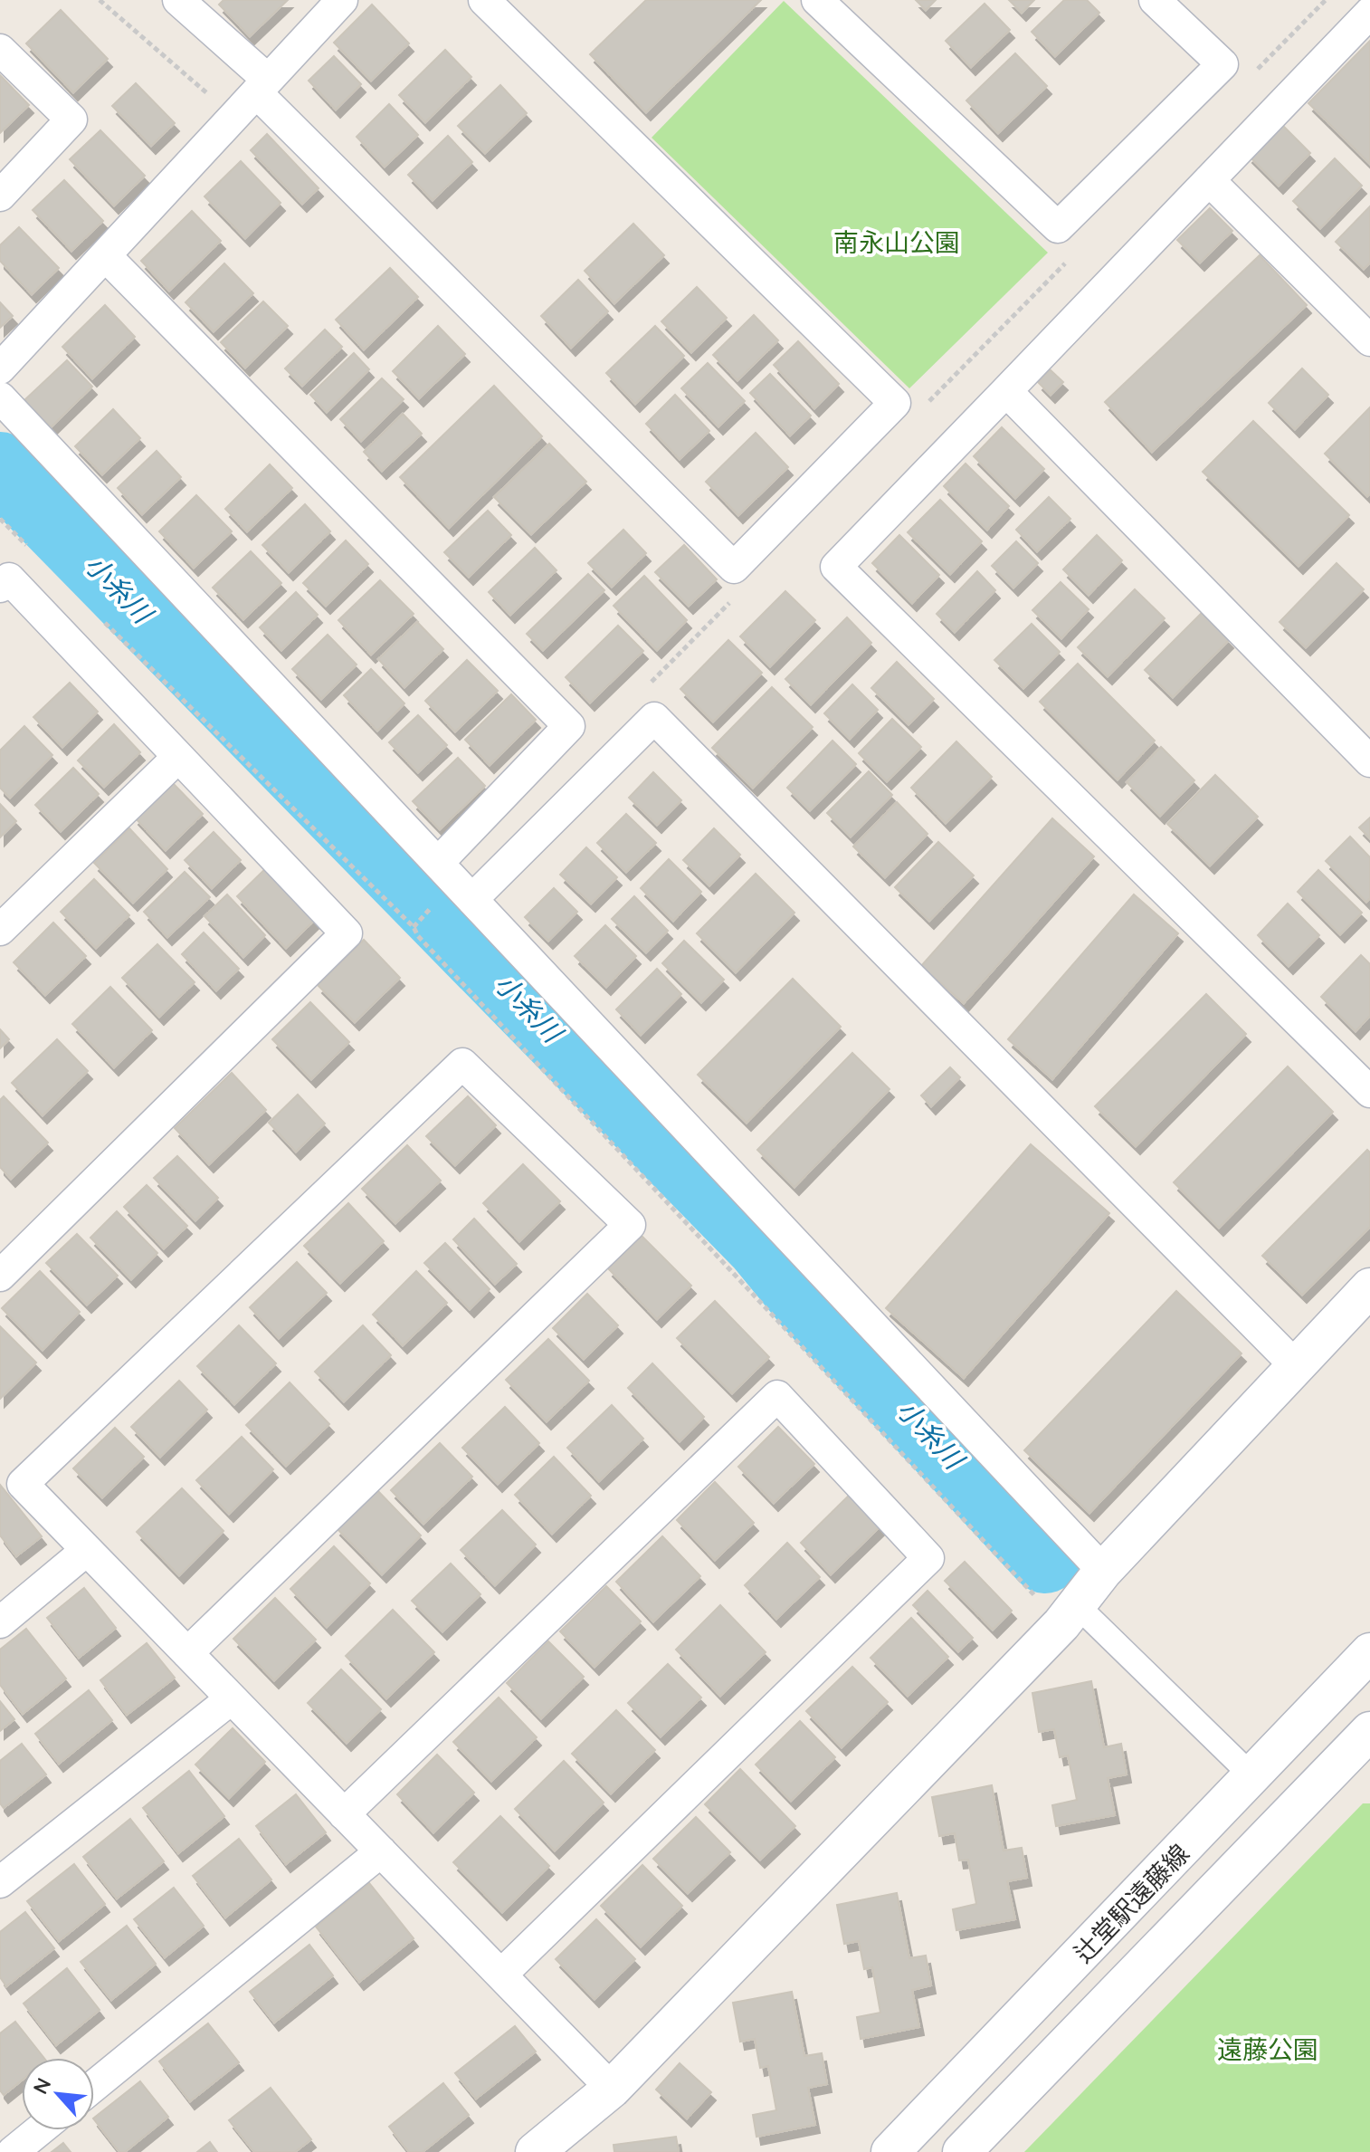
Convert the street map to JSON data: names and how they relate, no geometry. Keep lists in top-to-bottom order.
{
  "streets": {
    "street": ["辻堂駅遠藤線"]
  },
  "water": ["小糸川"],
  "parks": ["南永山公園", "遠藤公園"],
  "north": "top left"
}
